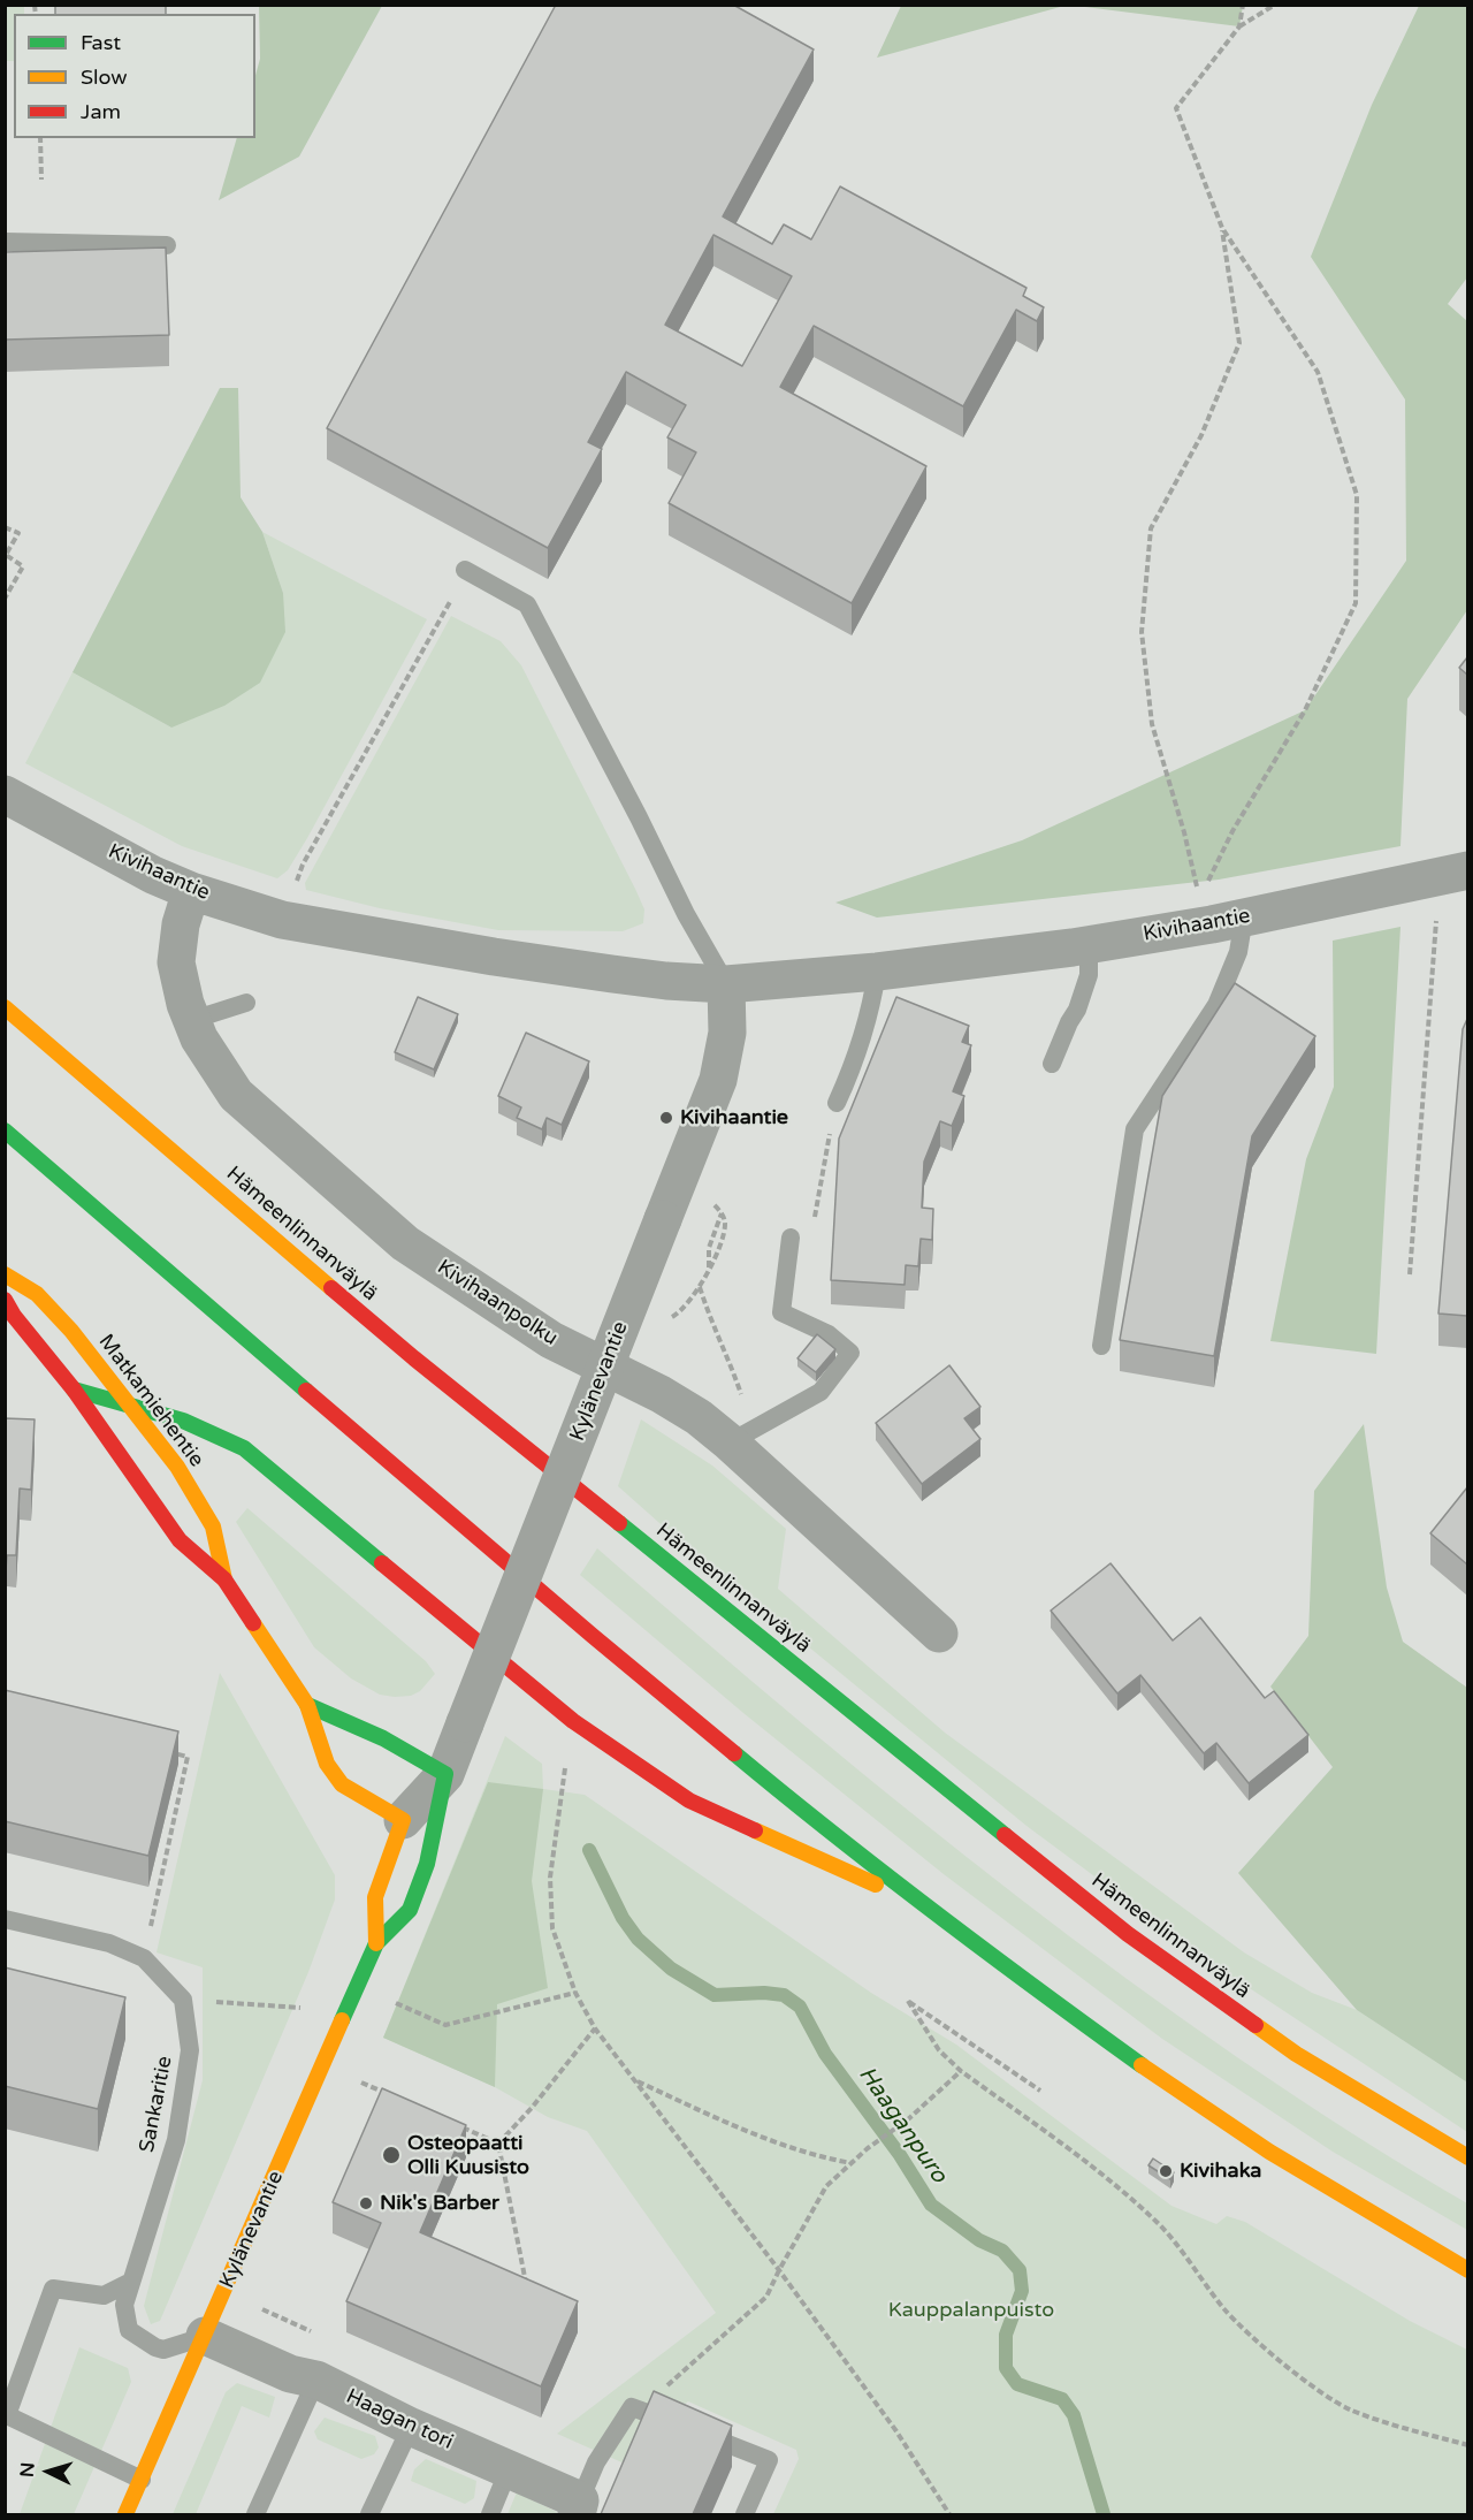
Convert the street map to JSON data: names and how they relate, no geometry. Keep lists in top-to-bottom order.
{
  "streets": {
    "main road": ["Hämeenlinnanväylä", "Kylänevantie", "Matkamiehentie"],
    "street": ["Kivihaantie", "Kivihaanpolku", "Haagan tori"],
    "lane": ["Sankaritie"]
  },
  "crossings": [
    ["Kivihaantie", "Kivihaanpolku"],
    ["Kivihaantie", "Kylänevantie"],
    ["Kylänevantie", "Matkamiehentie"],
    ["Kylänevantie", "Sankaritie"],
    ["Kylänevantie", "Haagan tori"],
    ["Sankaritie", "Haagan tori"]
  ],
  "water": ["Haaganpuro"],
  "parks": ["Kauppalanpuisto"],
  "places": [
    "Kivihaantie",
    "Osteopaatti Olli Kuusisto",
    "Kivihaka",
    "Nik's Barber"
  ],
  "legend": ["Fast", "Slow", "Jam"],
  "north": "left"
}
